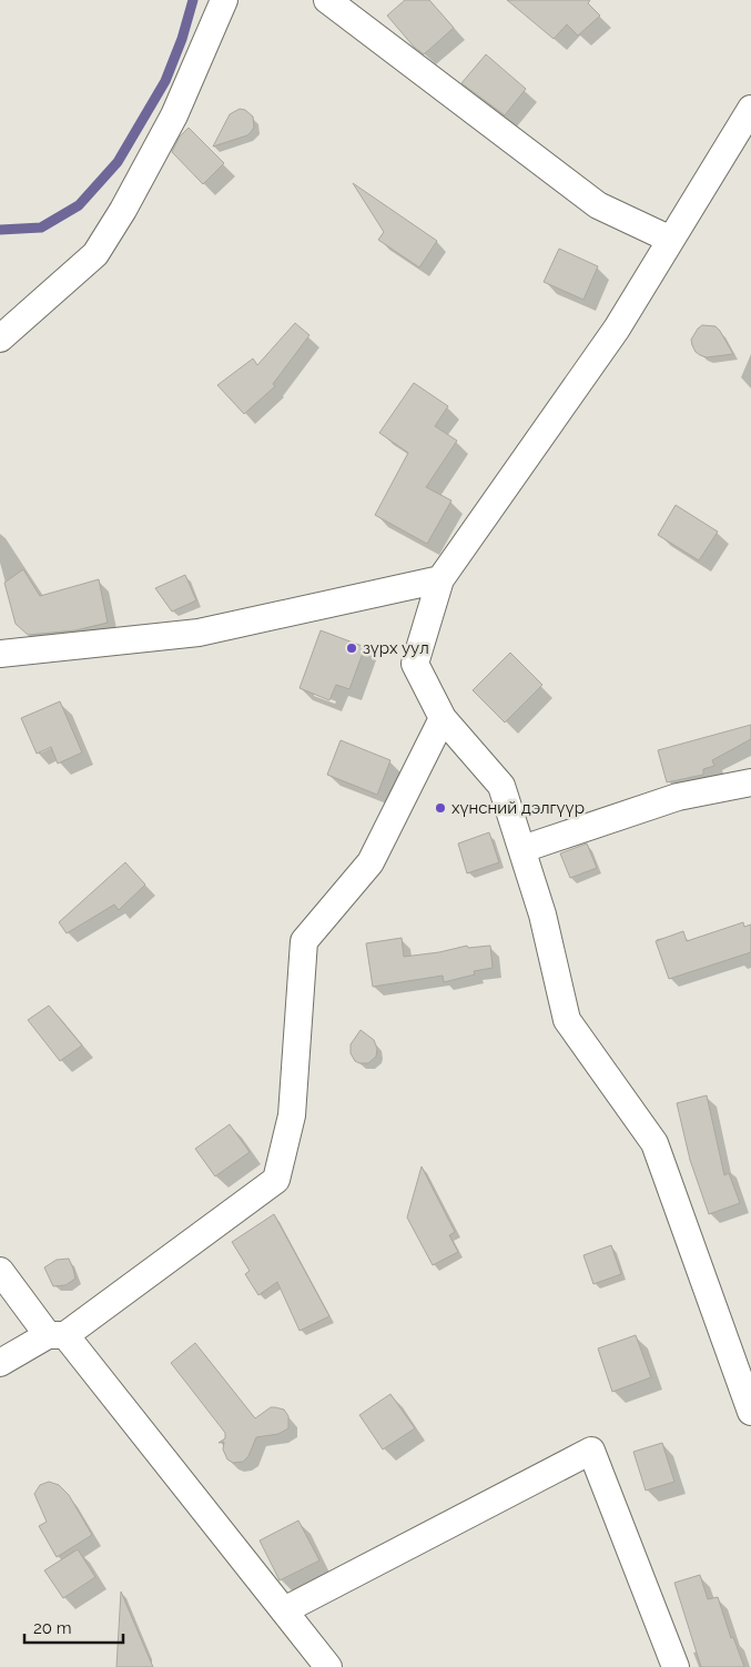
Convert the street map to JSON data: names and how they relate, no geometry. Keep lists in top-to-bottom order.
{
  "places": ["зүрх уул", "хүнсний дэлгүүр"],
  "scale_bar": "20 m"
}
